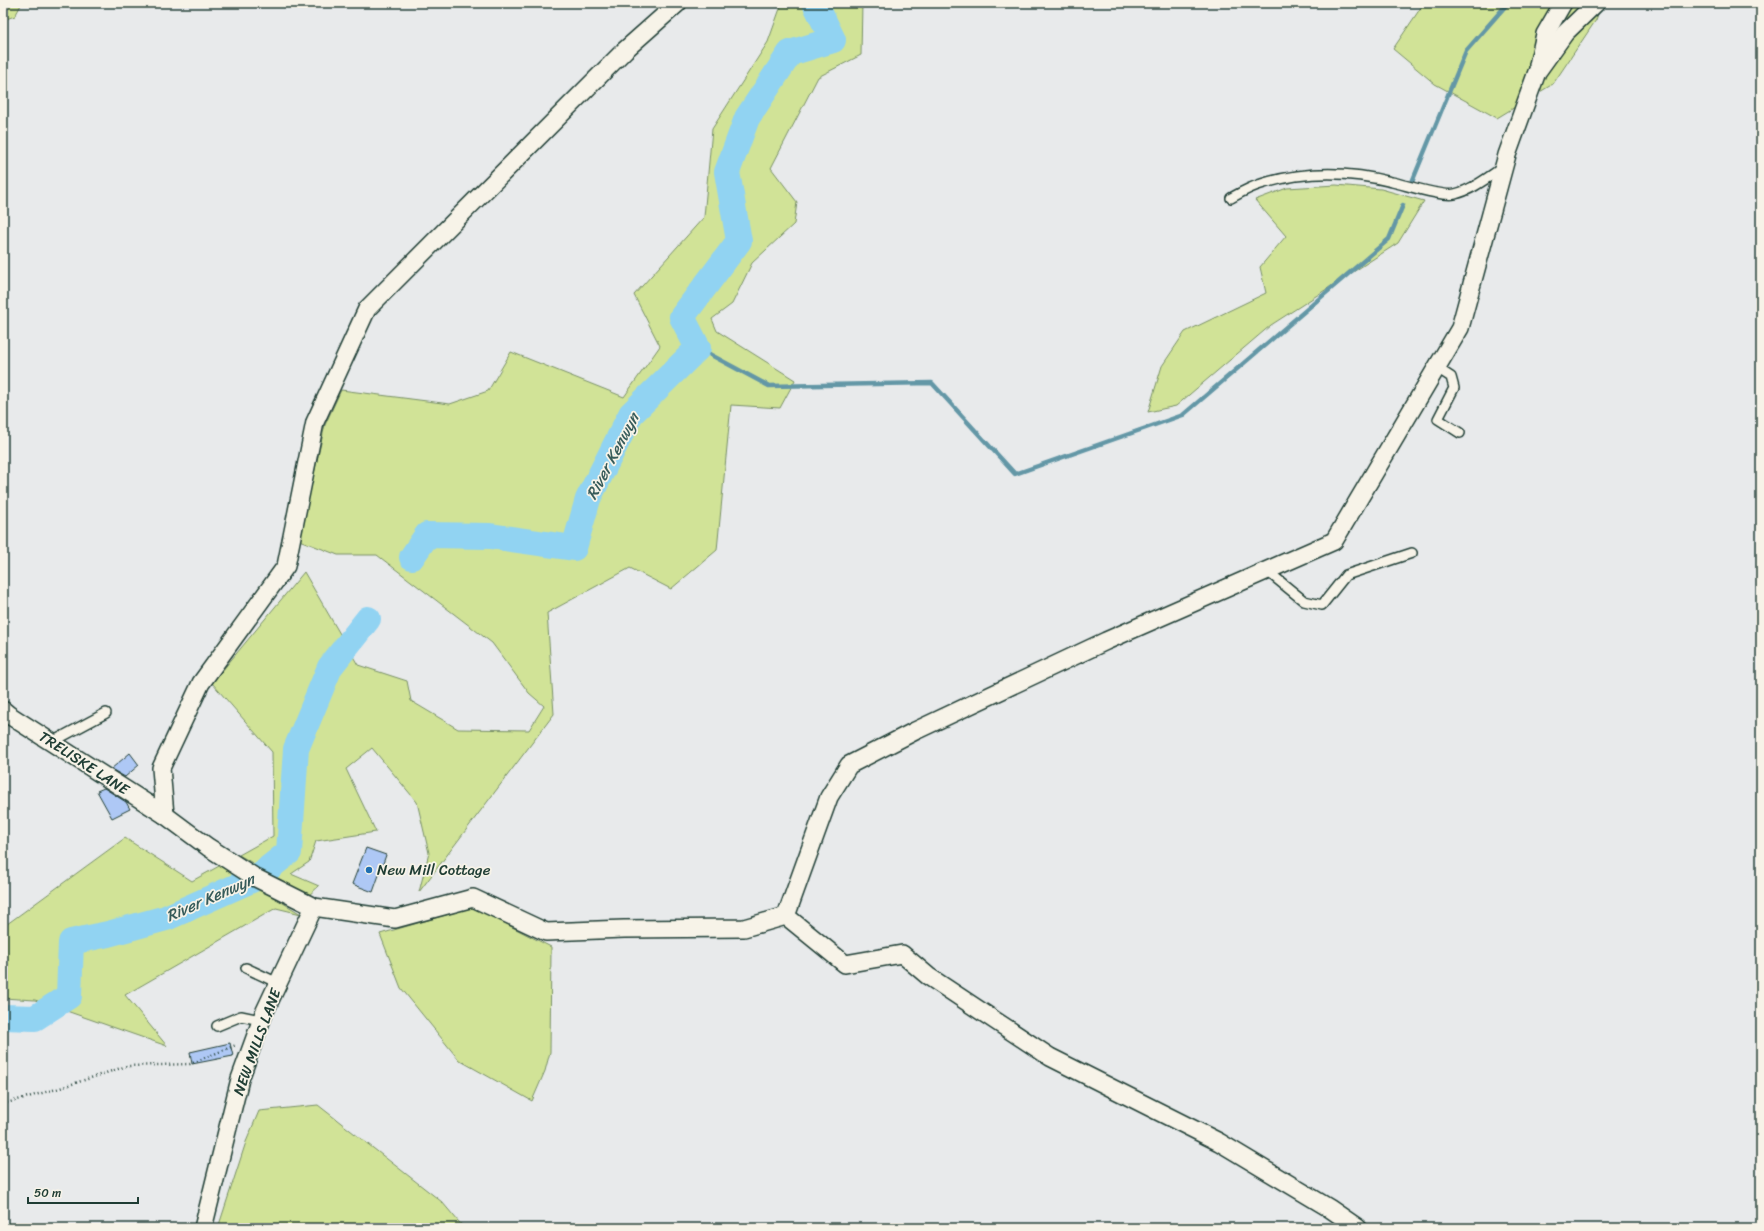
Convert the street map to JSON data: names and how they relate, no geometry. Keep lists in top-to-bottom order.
{
  "streets": {
    "street": ["TRELISKE LANE", "NEW MILLS LANE"]
  },
  "crossings": [
    ["TRELISKE LANE", "NEW MILLS LANE"]
  ],
  "water": ["River Kenwyn"],
  "places": ["New Mill Cottage"],
  "scale_bar": "50 m"
}
